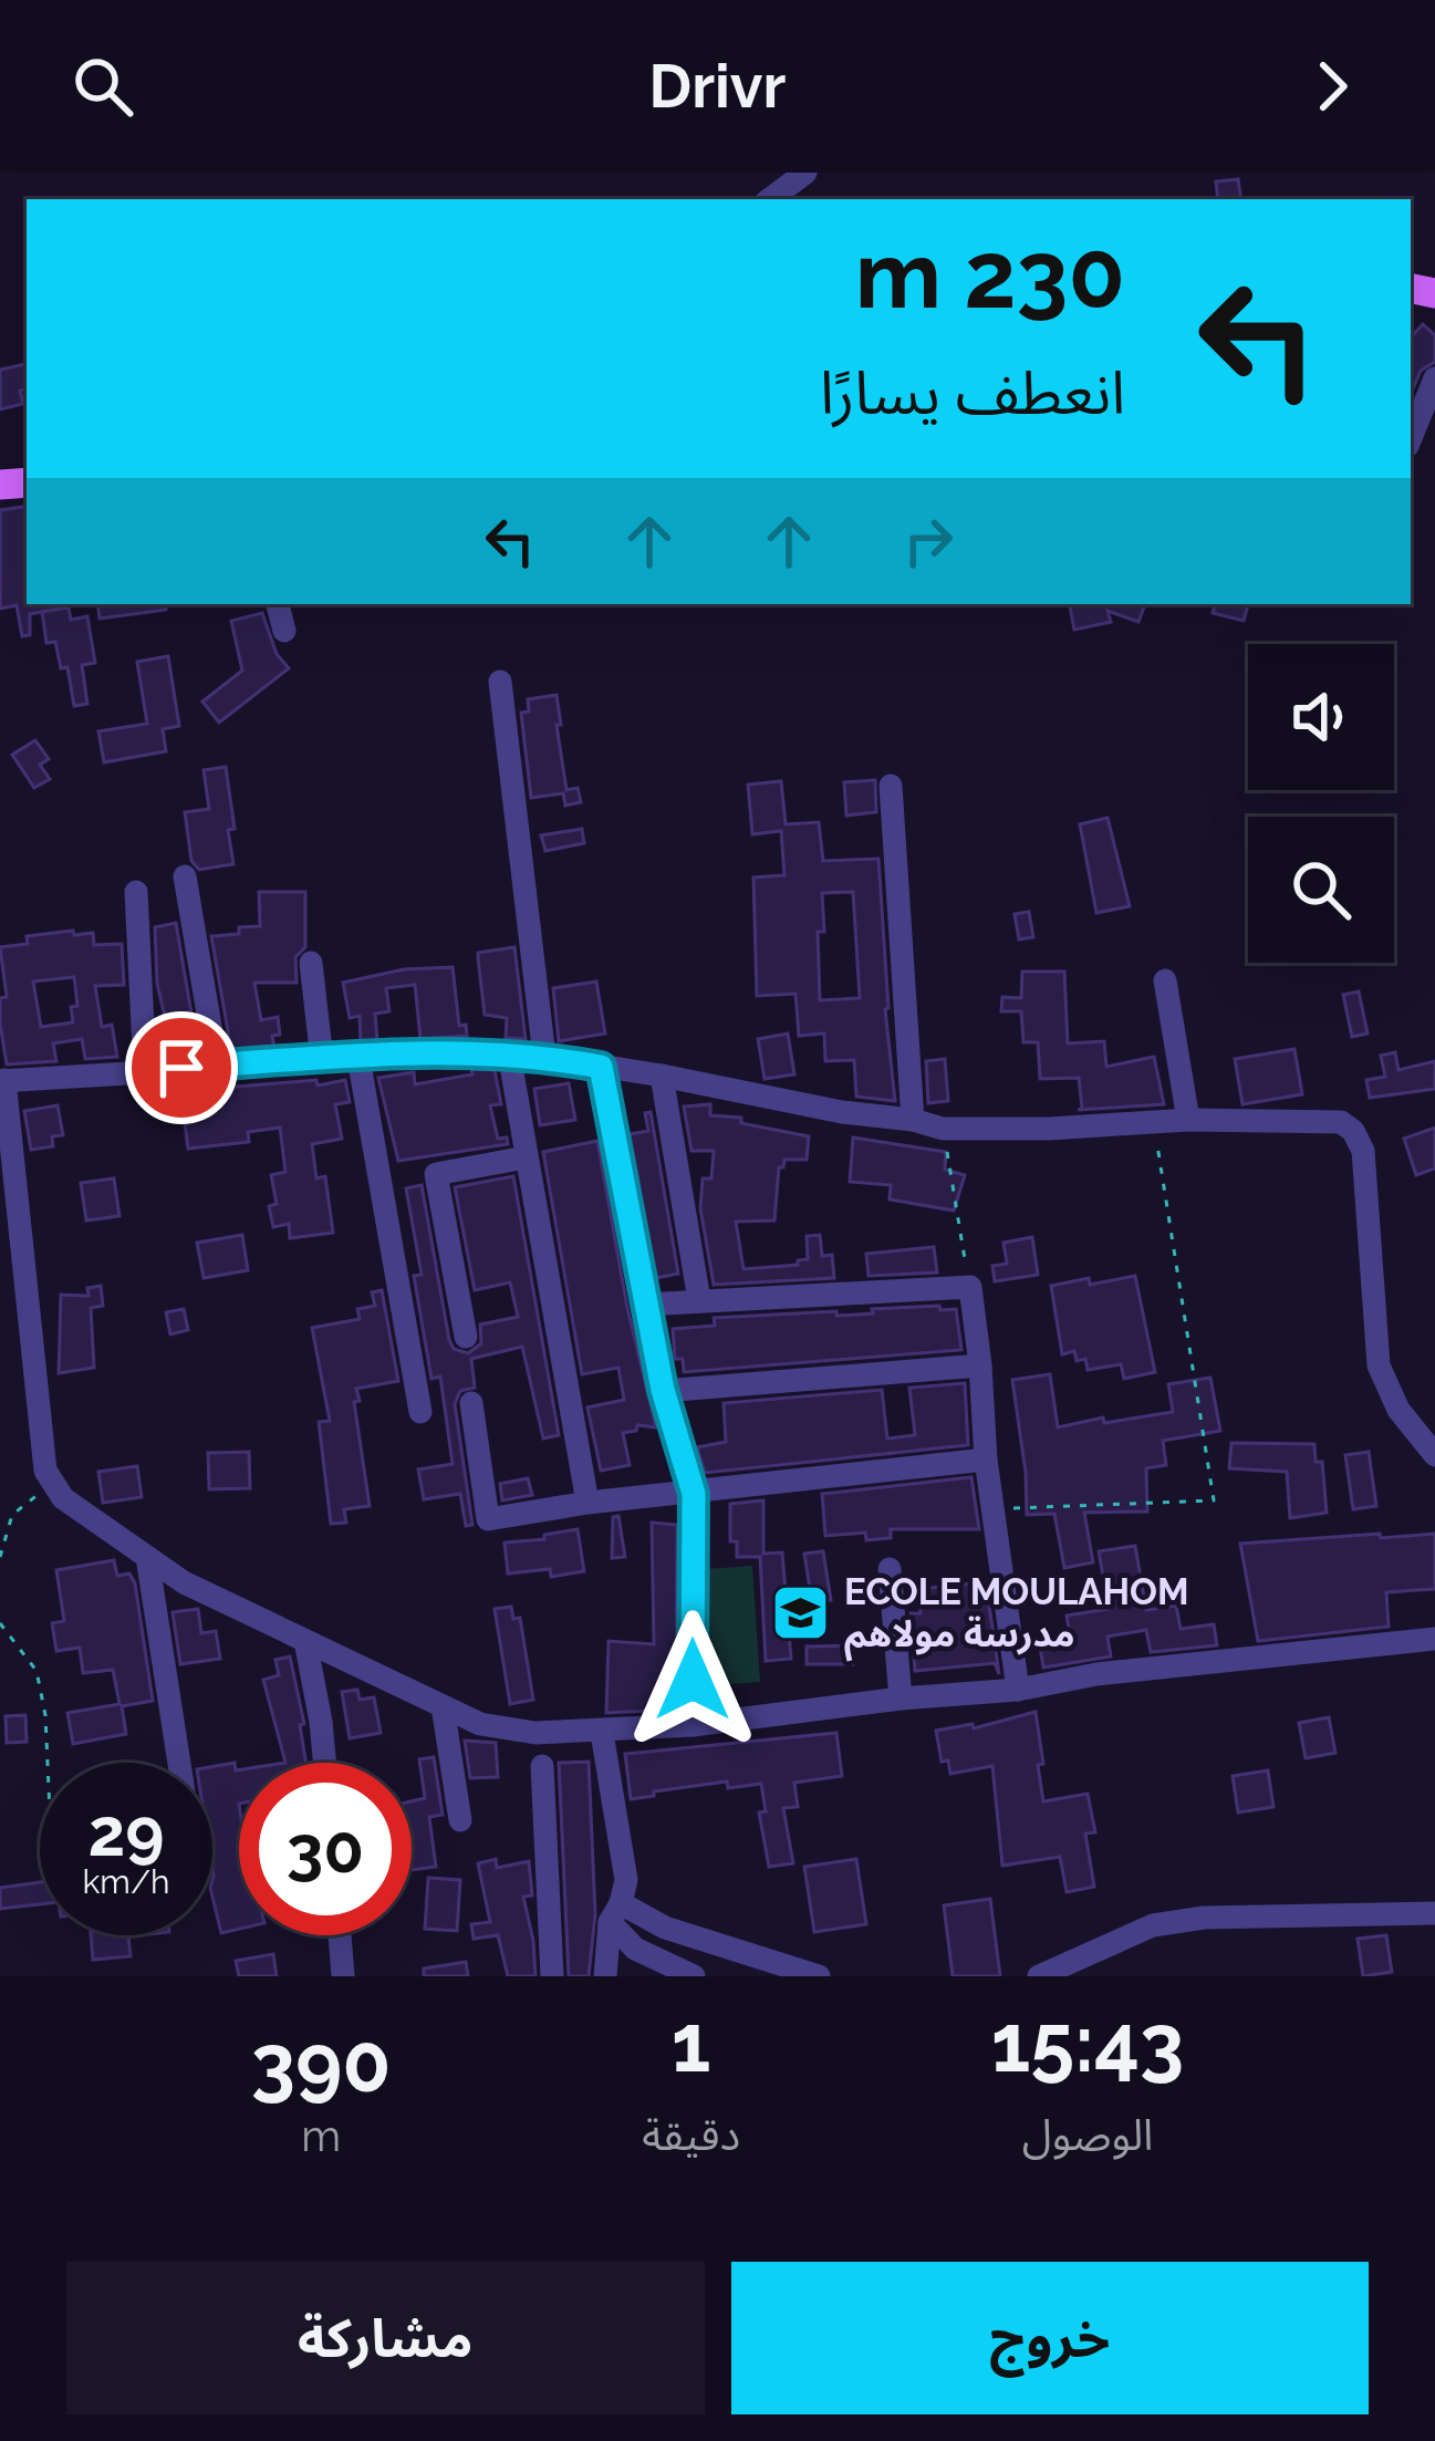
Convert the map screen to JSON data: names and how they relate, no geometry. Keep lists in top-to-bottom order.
{
  "places": {
    "school or university": ["ECOLE MOULAHOM مدرسة مولاهم"]
  },
  "page": {
    "header": "Drivr",
    "turn": ["230 m", "انعطف يسارًا"],
    "speed": "29 km/h",
    "limit": "30",
    "eta": [
      "15:43",
      "الوصول",
      "1",
      "دقيقة",
      "390",
      "m"
    ],
    "buttons": ["خروج", "مشاركة"]
  }
}
